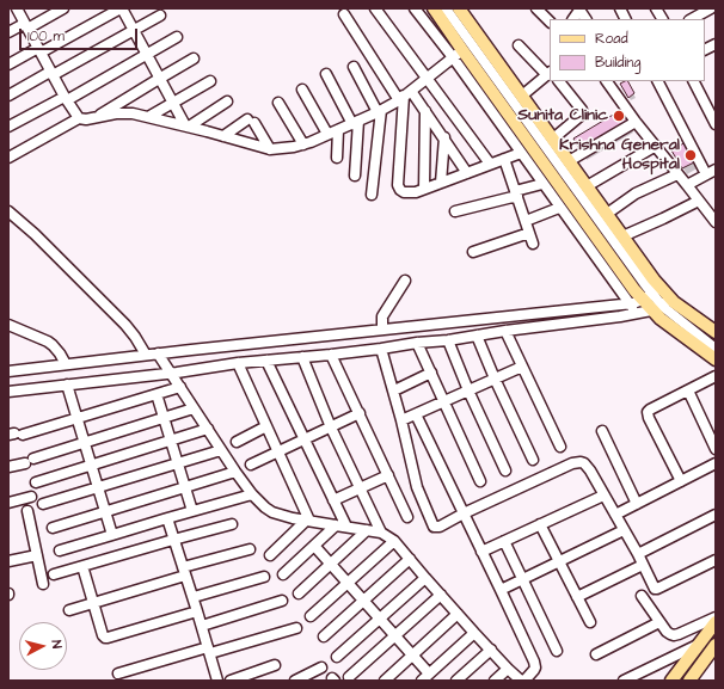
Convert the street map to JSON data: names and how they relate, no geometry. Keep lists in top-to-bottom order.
{
  "places": ["Sunita Clinic", "Krishna General Hospital"],
  "legend": ["Road", "Building"],
  "scale_bar": "100 m",
  "north": "right"
}
